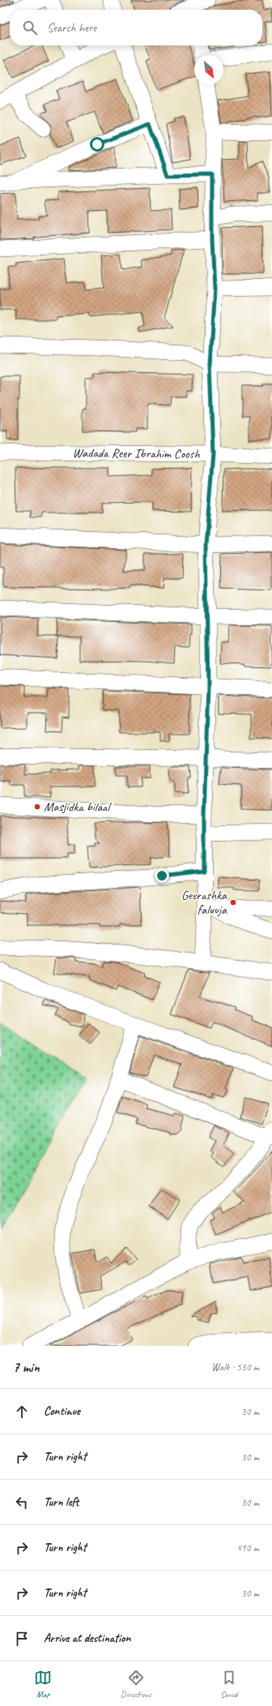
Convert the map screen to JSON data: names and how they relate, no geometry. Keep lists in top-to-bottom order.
{
  "streets": {
    "street": ["Wadada Reer Ibrahim Coosh"]
  },
  "places": ["Masjidka bilaal", "Geerashka faluuja"],
  "north": "bottom right",
  "page": {
    "search": "Search here",
    "heading": ["7 min", "Walk · 530 m"],
    "list": [
      ["Continue", "30 m"],
      ["Turn right", "30 m"],
      ["Turn left", "30 m"],
      ["Turn right", "410 m"],
      ["Turn right", "30 m"],
      "Arrive at destination"
    ],
    "nav": ["Map", "Directions", "Saved"]
  }
}
